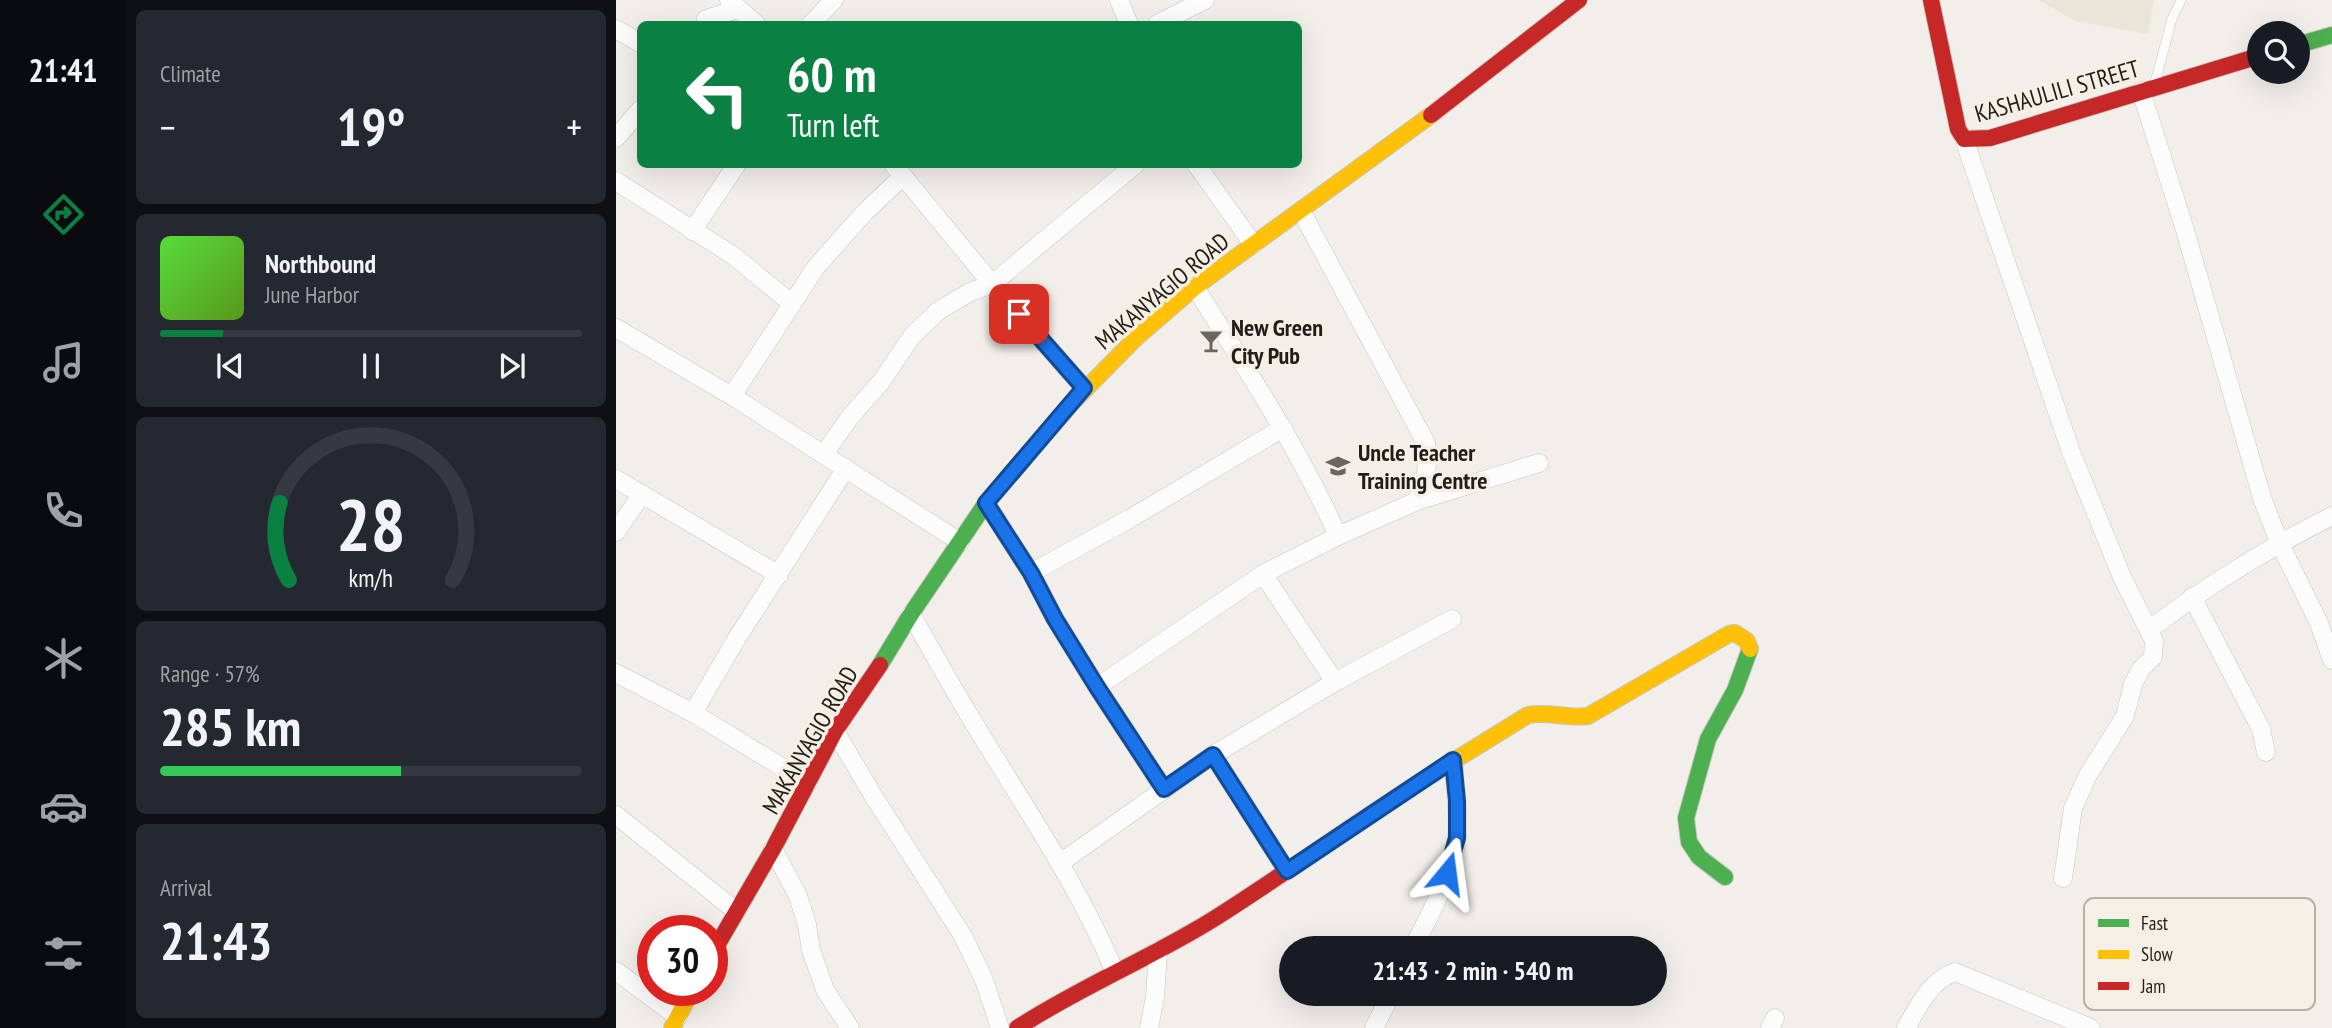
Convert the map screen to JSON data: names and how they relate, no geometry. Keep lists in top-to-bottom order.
{
  "streets": {
    "street": ["KASHAULILI STREET", "MAKANYAGIO ROAD"]
  },
  "places": {
    "bar": ["New Green City Pub"],
    "school or university": ["Uncle Teacher Training Centre"]
  },
  "legend": ["Fast", "Slow", "Jam"],
  "page": {
    "tabs": "21:41",
    "tile": [
      "Climate",
      ["Range · 57%", "285 km"],
      ["Arrival", "21:43"]
    ],
    "turn": ["60 m", "Turn left"],
    "heat": ["−", "19°", "+"],
    "song": ["Northbound", "June Harbor"],
    "limit": "30",
    "trip": "21:43 · 2 min · 540 m",
    "gauge": ["28", "km/h"]
  }
}
